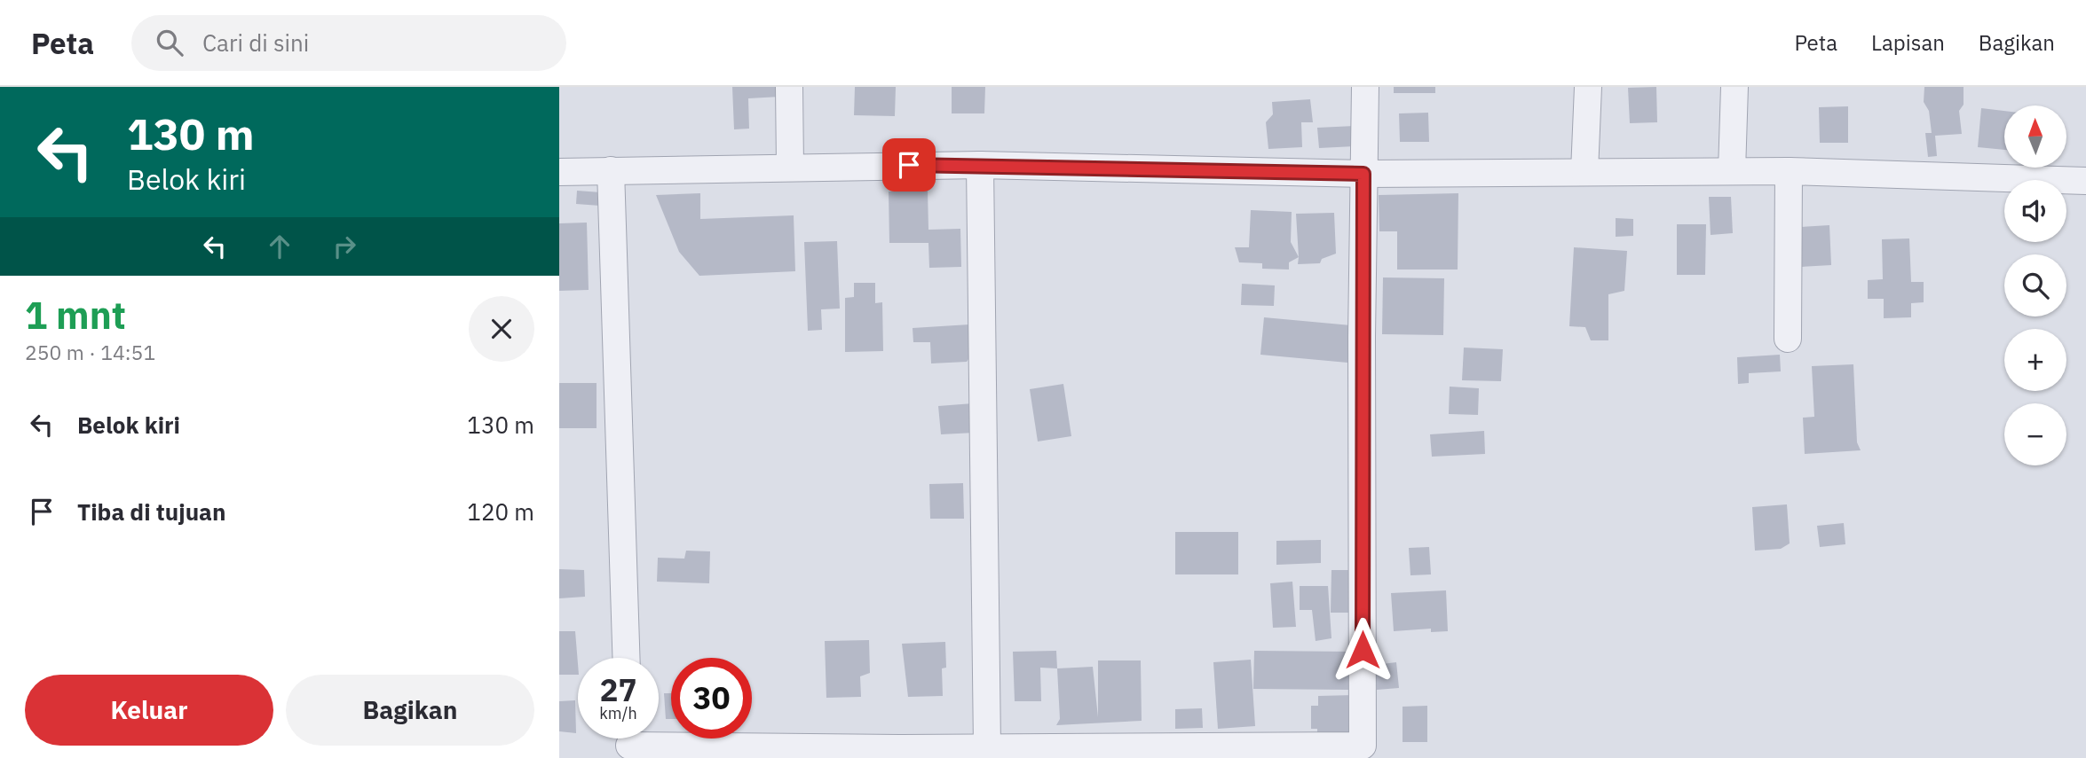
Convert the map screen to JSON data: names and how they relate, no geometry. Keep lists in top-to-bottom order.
{
  "north": "top",
  "page": {
    "header": "Peta",
    "search": "Cari di sini",
    "nav": ["Peta", "Lapisan", "Bagikan"],
    "turn": ["130 m", "Belok kiri"],
    "map_buttons": ["+", "−"],
    "heading": ["1 mnt", "250 m · 14:51"],
    "list": [
      {
        "name": "Belok kiri",
        "value": "130 m"
      },
      {
        "name": "Tiba di tujuan",
        "value": "120 m"
      }
    ],
    "speed": "27 km/h",
    "limit": "30",
    "buttons": ["Keluar", "Bagikan"]
  }
}
